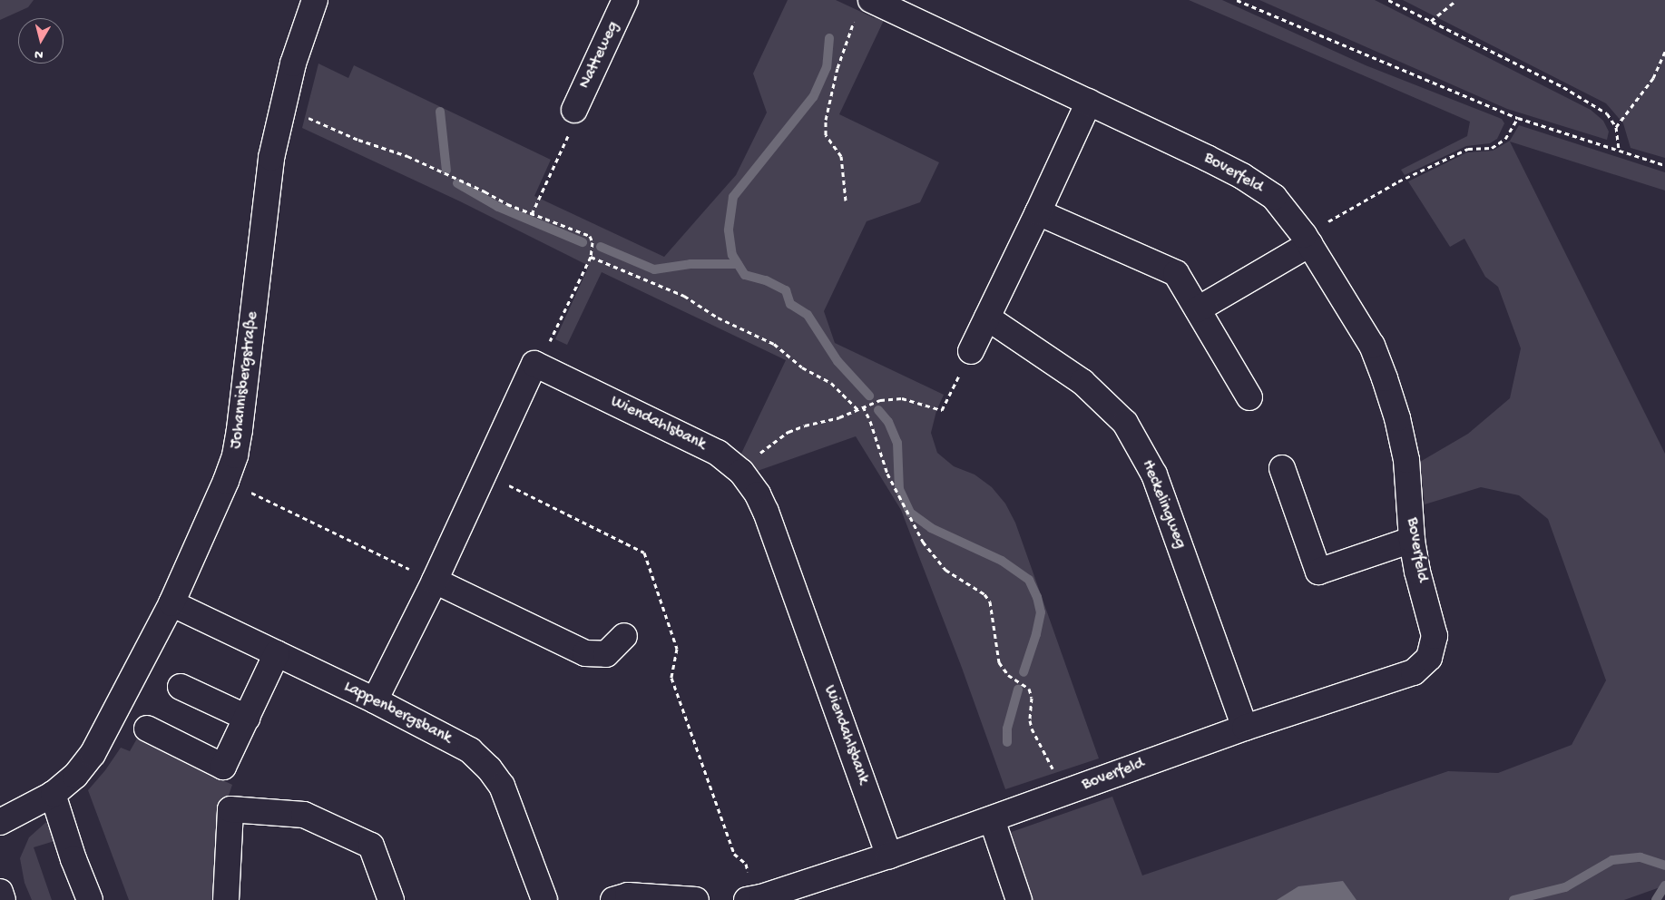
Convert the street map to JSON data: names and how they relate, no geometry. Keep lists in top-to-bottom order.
{
  "streets": {
    "street": [
      "Natteweg",
      "Boverfeld",
      "Johannisbergstraße",
      "Wiendahlsbank",
      "Heckelingweg",
      "Lappenbergsbank"
    ]
  },
  "crossings": [
    ["Boverfeld", "Wiendahlsbank"],
    ["Boverfeld", "Heckelingweg"],
    ["Johannisbergstraße", "Lappenbergsbank"],
    ["Wiendahlsbank", "Lappenbergsbank"]
  ],
  "north": "bottom"
}
